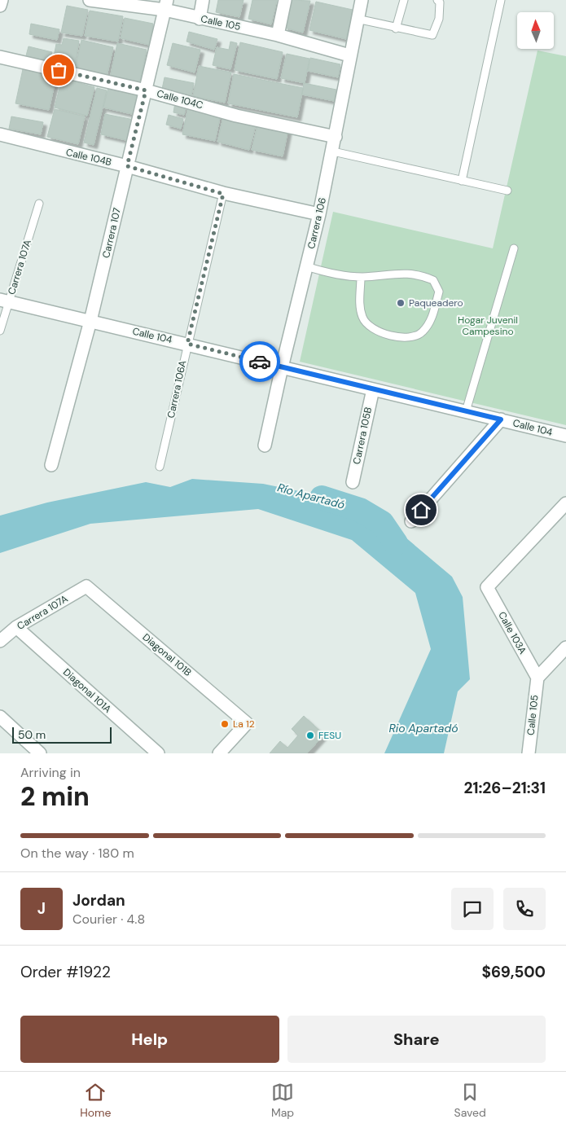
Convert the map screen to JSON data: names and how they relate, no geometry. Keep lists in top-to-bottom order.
{
  "streets": {
    "street": [
      "Calle 105",
      "Calle 104C",
      "Calle 104B",
      "Carrera 106",
      "Carrera 107",
      "Carrera 107A",
      "Calle 104",
      "Carrera 105B",
      "Calle 103A",
      "Diagonal 101B",
      "Diagonal 101A"
    ],
    "lane": ["Carrera 106A"]
  },
  "crossings": [
    ["Calle 105", "Carrera 106"],
    ["Calle 105", "Carrera 107"],
    ["Calle 105", "Calle 103A"],
    ["Calle 104C", "Carrera 106"],
    ["Calle 104C", "Carrera 107"],
    ["Calle 104B", "Carrera 106"],
    ["Calle 104B", "Carrera 107"],
    ["Calle 104B", "Carrera 106A"],
    ["Carrera 106", "Calle 104"],
    ["Carrera 107", "Calle 104"],
    ["Carrera 107A", "Calle 104"],
    ["Carrera 107A", "Diagonal 101B"],
    ["Carrera 107A", "Diagonal 101A"],
    ["Calle 104", "Carrera 106A"],
    ["Calle 104", "Carrera 105B"]
  ],
  "water": ["Río Apartadó", "Rio Apartadó"],
  "parks": ["Hogar Juvenil Campesino"],
  "places": ["Paqueadero", "La 12", "FESU"],
  "scale_bar": "50 m",
  "north": "top",
  "page": {
    "scale": "50 m",
    "heading": ["2 min", "Arriving in", "21:26–21:31"],
    "panel": [
      "Jordan",
      "Courier · 4.8",
      "Order #1922",
      "$69,500"
    ],
    "bar": "On the way · 180 m",
    "round": "J",
    "buttons": ["Help", "Share"],
    "tabs": ["Home", "Map", "Saved"]
  }
}
